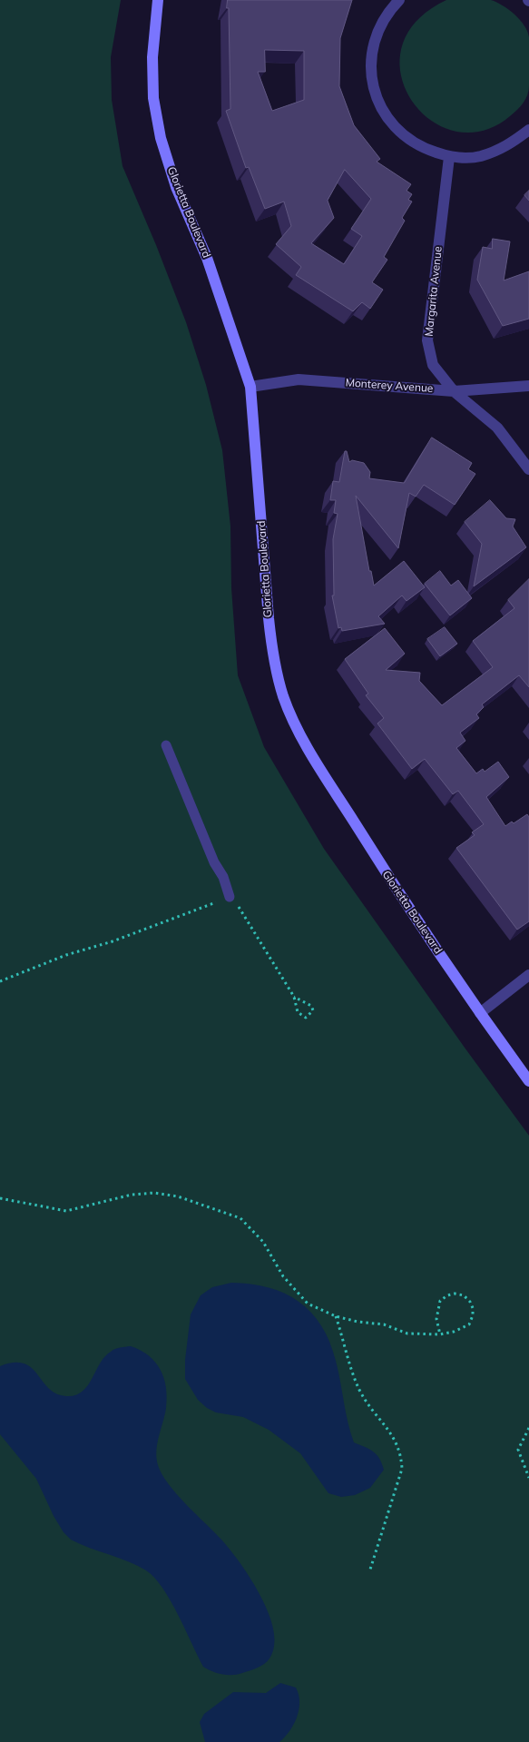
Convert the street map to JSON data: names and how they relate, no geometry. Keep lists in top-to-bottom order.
{
  "streets": {
    "street": ["Glorietta Boulevard", "Margarita Avenue", "Monterey Avenue"]
  },
  "crossings": [
    ["Glorietta Boulevard", "Monterey Avenue"],
    ["Margarita Avenue", "Monterey Avenue"]
  ]
}
